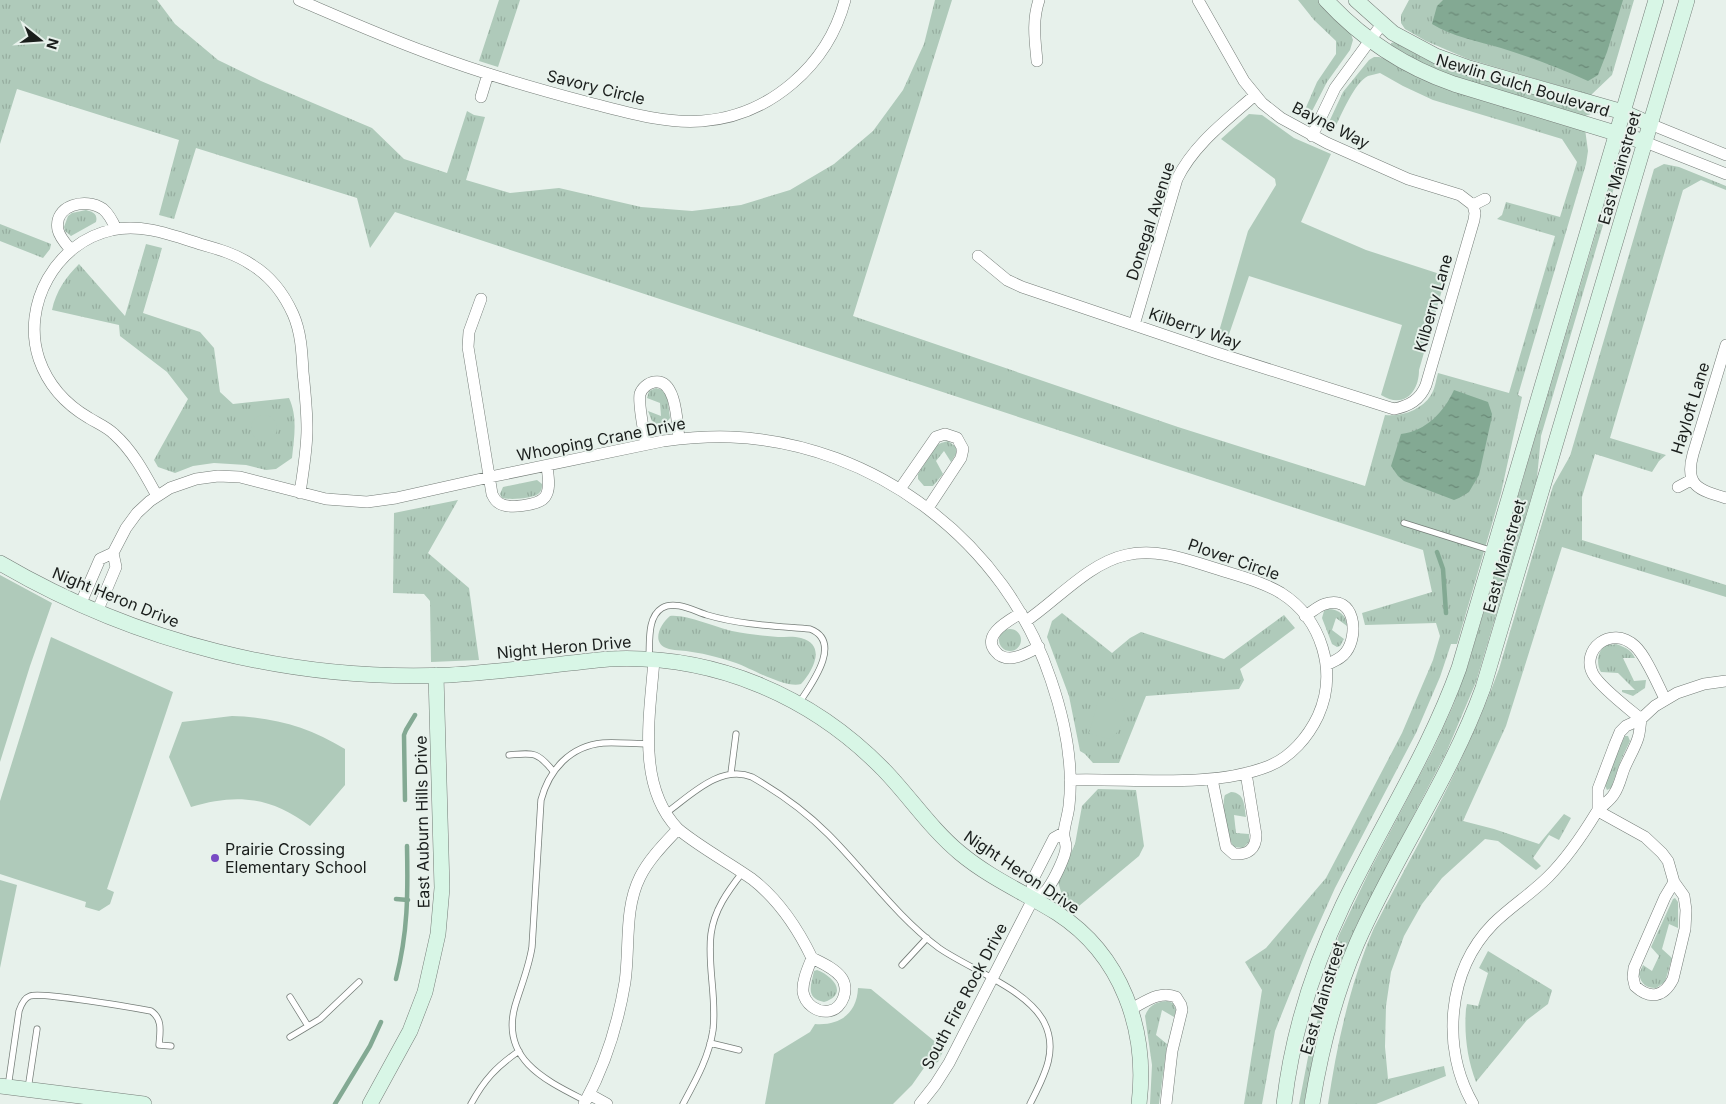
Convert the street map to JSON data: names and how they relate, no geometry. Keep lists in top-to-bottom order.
{
  "streets": {
    "street": [
      "Newlin Gulch Boulevard",
      "Savory Circle",
      "Bayne Way",
      "East Mainstreet",
      "Donegal Avenue",
      "Kilberry Lane",
      "Kilberry Way",
      "Hayloft Lane",
      "Whooping Crane Drive",
      "Plover Circle",
      "Night Heron Drive",
      "East Auburn Hills Drive",
      "South Fire Rock Drive"
    ]
  },
  "crossings": [
    ["Newlin Gulch Boulevard", "East Mainstreet"],
    ["Bayne Way", "Donegal Avenue"],
    ["Bayne Way", "Kilberry Lane"],
    ["Donegal Avenue", "Kilberry Way"],
    ["Kilberry Lane", "Kilberry Way"],
    ["Whooping Crane Drive", "Plover Circle"],
    ["Whooping Crane Drive", "Night Heron Drive"],
    ["Whooping Crane Drive", "South Fire Rock Drive"],
    ["Night Heron Drive", "East Auburn Hills Drive"],
    ["Night Heron Drive", "South Fire Rock Drive"]
  ],
  "places": ["Prairie Crossing Elementary School"],
  "north": "right"
}
